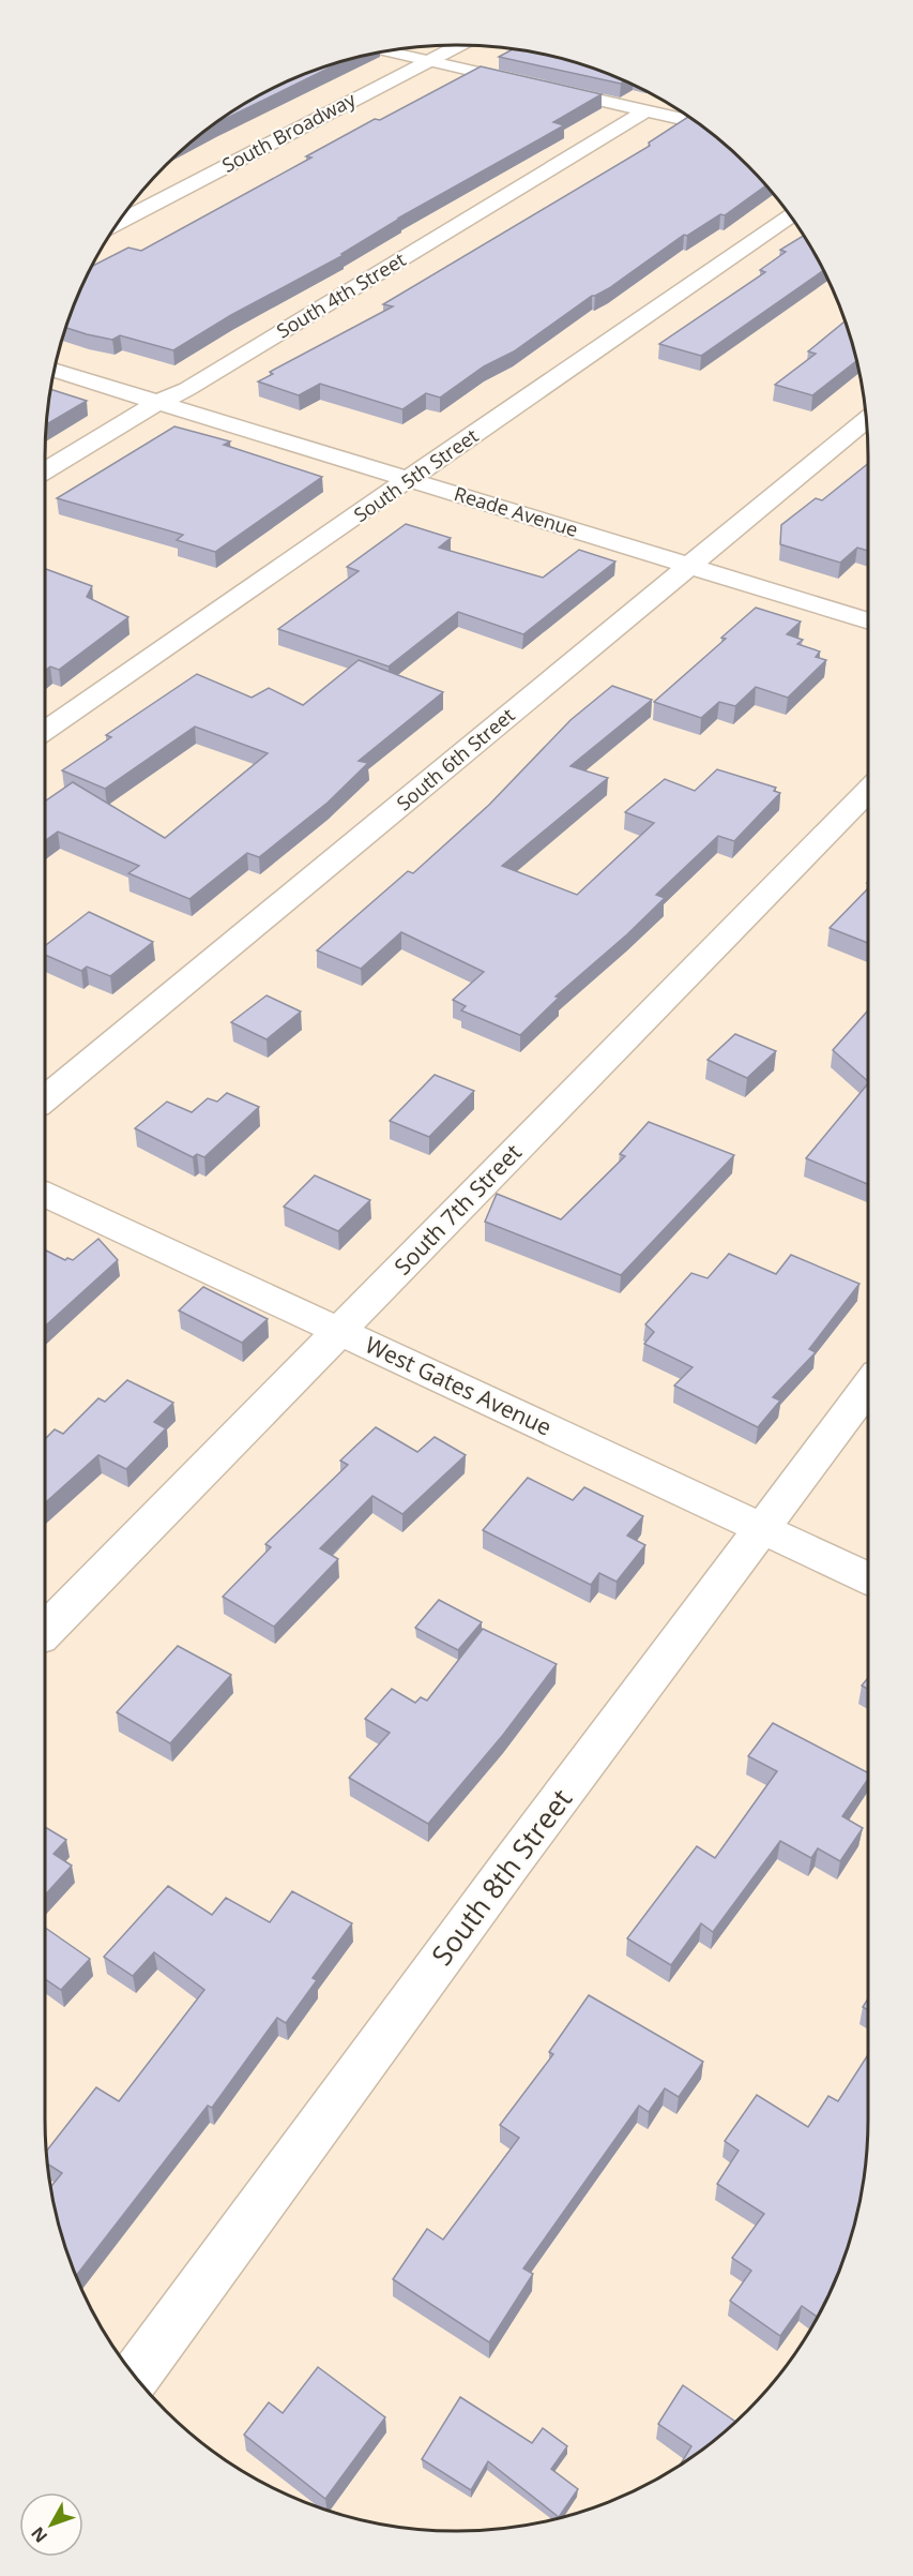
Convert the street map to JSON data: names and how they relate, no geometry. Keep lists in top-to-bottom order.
{
  "streets": {
    "street": [
      "South Broadway",
      "South 4th Street",
      "South 5th Street",
      "Reade Avenue",
      "South 6th Street",
      "South 7th Street",
      "West Gates Avenue",
      "South 8th Street"
    ]
  },
  "crossings": [
    ["South 4th Street", "Reade Avenue"],
    ["South 5th Street", "Reade Avenue"],
    ["Reade Avenue", "South 6th Street"],
    ["South 7th Street", "West Gates Avenue"],
    ["West Gates Avenue", "South 8th Street"]
  ],
  "north": "bottom left"
}
